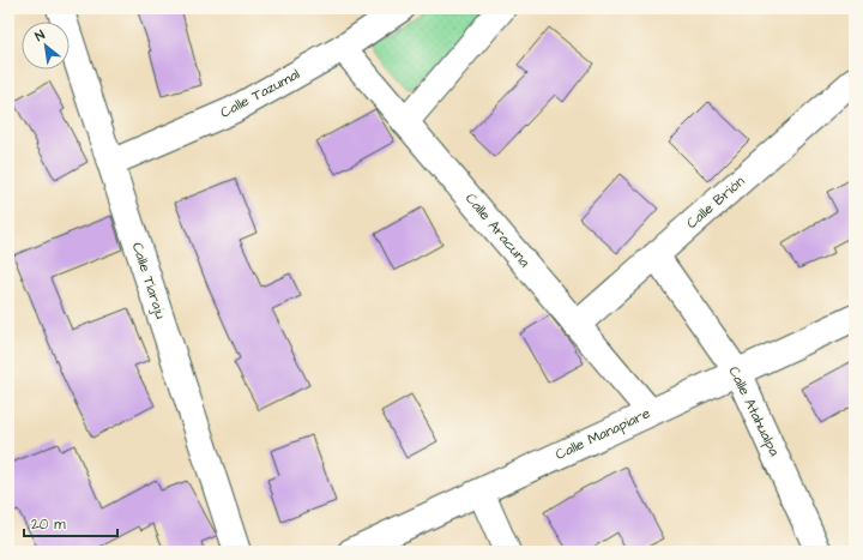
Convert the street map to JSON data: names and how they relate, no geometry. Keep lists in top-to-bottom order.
{
  "streets": {
    "street": [
      "Calle Tazumal",
      "Calle Brión",
      "Calle Aracuna",
      "Calle Tiaraju",
      "Calle Atahualpa",
      "Calle Manapiare"
    ]
  },
  "crossings": [
    ["Calle Tazumal", "Calle Aracuna"],
    ["Calle Tazumal", "Calle Tiaraju"],
    ["Calle Brión", "Calle Aracuna"],
    ["Calle Brión", "Calle Atahualpa"],
    ["Calle Aracuna", "Calle Manapiare"],
    ["Calle Atahualpa", "Calle Manapiare"]
  ],
  "scale_bar": "20 m",
  "north": "top left"
}
